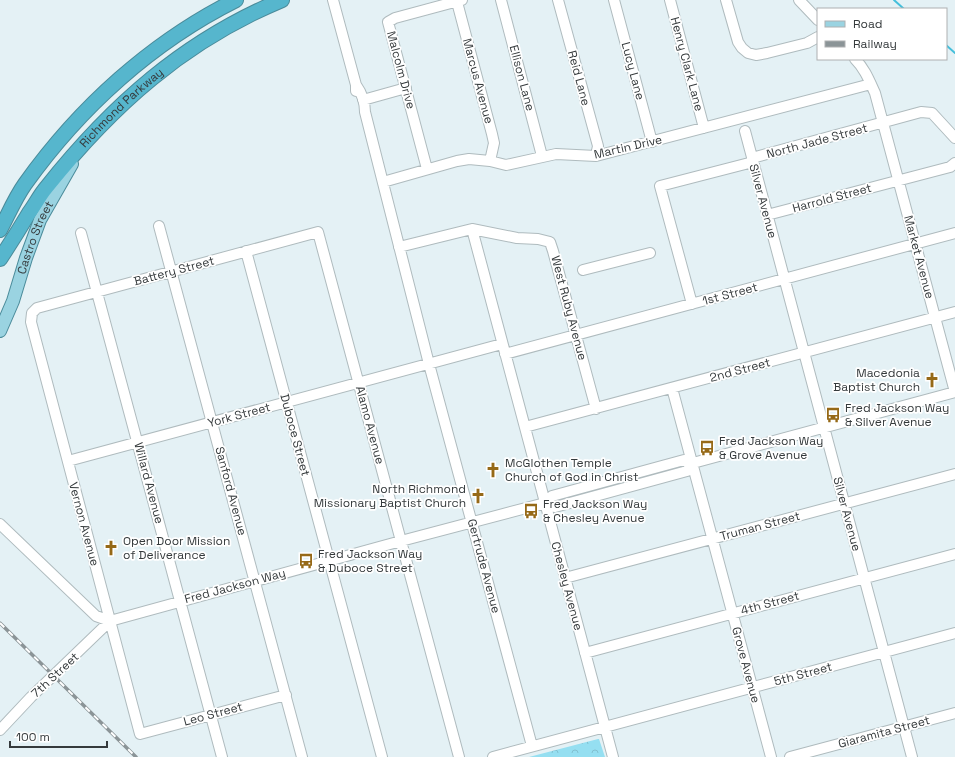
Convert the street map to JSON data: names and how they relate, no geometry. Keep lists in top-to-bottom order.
{
  "streets": {
    "highway": ["Richmond Parkway"],
    "main road": ["Castro Street"],
    "street": [
      "Henry Clark Lane",
      "Malcolm Drive",
      "Lucy Lane",
      "Ellison Lane",
      "Reid Lane",
      "Marcus Avenue",
      "North Jade Street",
      "Martin Drive",
      "Harrold Street",
      "Silver Avenue",
      "Market Avenue",
      "Battery Street",
      "1st Street",
      "West Ruby Avenue",
      "2nd Street",
      "York Street",
      "Alamo Avenue",
      "Duboce Street",
      "Willard Avenue",
      "Sanford Avenue",
      "Vernon Avenue",
      "Truman Street",
      "Gertrude Avenue",
      "Fred Jackson Way",
      "Chesley Avenue",
      "4th Street",
      "Grove Avenue",
      "5th Street",
      "7th Street",
      "Leo Street",
      "Giaramita Street"
    ]
  },
  "crossings": [
    ["Henry Clark Lane", "Martin Drive"],
    ["Malcolm Drive", "Marcus Avenue"],
    ["Malcolm Drive", "Martin Drive"],
    ["Lucy Lane", "Martin Drive"],
    ["Ellison Lane", "Martin Drive"],
    ["Reid Lane", "Martin Drive"],
    ["Marcus Avenue", "Martin Drive"],
    ["Richmond Parkway", "Castro Street"],
    ["North Jade Street", "Silver Avenue"],
    ["North Jade Street", "Market Avenue"],
    ["North Jade Street", "1st Street"],
    ["Martin Drive", "Gertrude Avenue"],
    ["Harrold Street", "Silver Avenue"],
    ["Harrold Street", "Market Avenue"],
    ["Silver Avenue", "1st Street"],
    ["Silver Avenue", "2nd Street"],
    ["Silver Avenue", "Truman Street"],
    ["Silver Avenue", "Fred Jackson Way"],
    ["Silver Avenue", "4th Street"],
    ["Silver Avenue", "5th Street"],
    ["Silver Avenue", "Giaramita Street"],
    ["Market Avenue", "1st Street"],
    ["Market Avenue", "2nd Street"],
    ["Market Avenue", "Fred Jackson Way"],
    ["Battery Street", "Alamo Avenue"],
    ["Battery Street", "Duboce Street"],
    ["Battery Street", "Willard Avenue"],
    ["Battery Street", "Sanford Avenue"],
    ["Battery Street", "Vernon Avenue"],
    ["1st Street", "West Ruby Avenue"],
    ["1st Street", "York Street"],
    ["1st Street", "Chesley Avenue"],
    ["West Ruby Avenue", "2nd Street"],
    ["West Ruby Avenue", "Gertrude Avenue"],
    ["West Ruby Avenue", "Chesley Avenue"],
    ["2nd Street", "Chesley Avenue"],
    ["2nd Street", "Grove Avenue"],
    ["York Street", "Alamo Avenue"],
    ["York Street", "Duboce Street"],
    ["York Street", "Willard Avenue"],
    ["York Street", "Sanford Avenue"],
    ["York Street", "Vernon Avenue"],
    ["York Street", "Gertrude Avenue"],
    ["York Street", "Chesley Avenue"],
    ["Alamo Avenue", "Fred Jackson Way"],
    ["Duboce Street", "Fred Jackson Way"],
    ["Willard Avenue", "Fred Jackson Way"],
    ["Willard Avenue", "Leo Street"],
    ["Sanford Avenue", "Fred Jackson Way"],
    ["Sanford Avenue", "Leo Street"],
    ["Vernon Avenue", "Fred Jackson Way"],
    ["Vernon Avenue", "7th Street"],
    ["Vernon Avenue", "Leo Street"],
    ["Truman Street", "Chesley Avenue"],
    ["Truman Street", "Grove Avenue"],
    ["Gertrude Avenue", "Fred Jackson Way"],
    ["Gertrude Avenue", "5th Street"],
    ["Fred Jackson Way", "Chesley Avenue"],
    ["Fred Jackson Way", "Grove Avenue"],
    ["Fred Jackson Way", "7th Street"],
    ["Chesley Avenue", "4th Street"],
    ["Chesley Avenue", "5th Street"],
    ["4th Street", "Grove Avenue"],
    ["Grove Avenue", "5th Street"]
  ],
  "places": {
    "church": [
      "Macedonia Baptist Church",
      "McGlothen Temple Church of God in Christ",
      "North Richmond Missionary Baptist Church",
      "Open Door Mission of Deliverance"
    ],
    "bus stop": [
      "Fred Jackson Way & Silver Avenue",
      "Fred Jackson Way & Grove Avenue",
      "Fred Jackson Way & Chesley Avenue",
      "Fred Jackson Way & Duboce Street"
    ]
  },
  "legend": ["Road", "Railway"],
  "scale_bar": "100 m"
}
